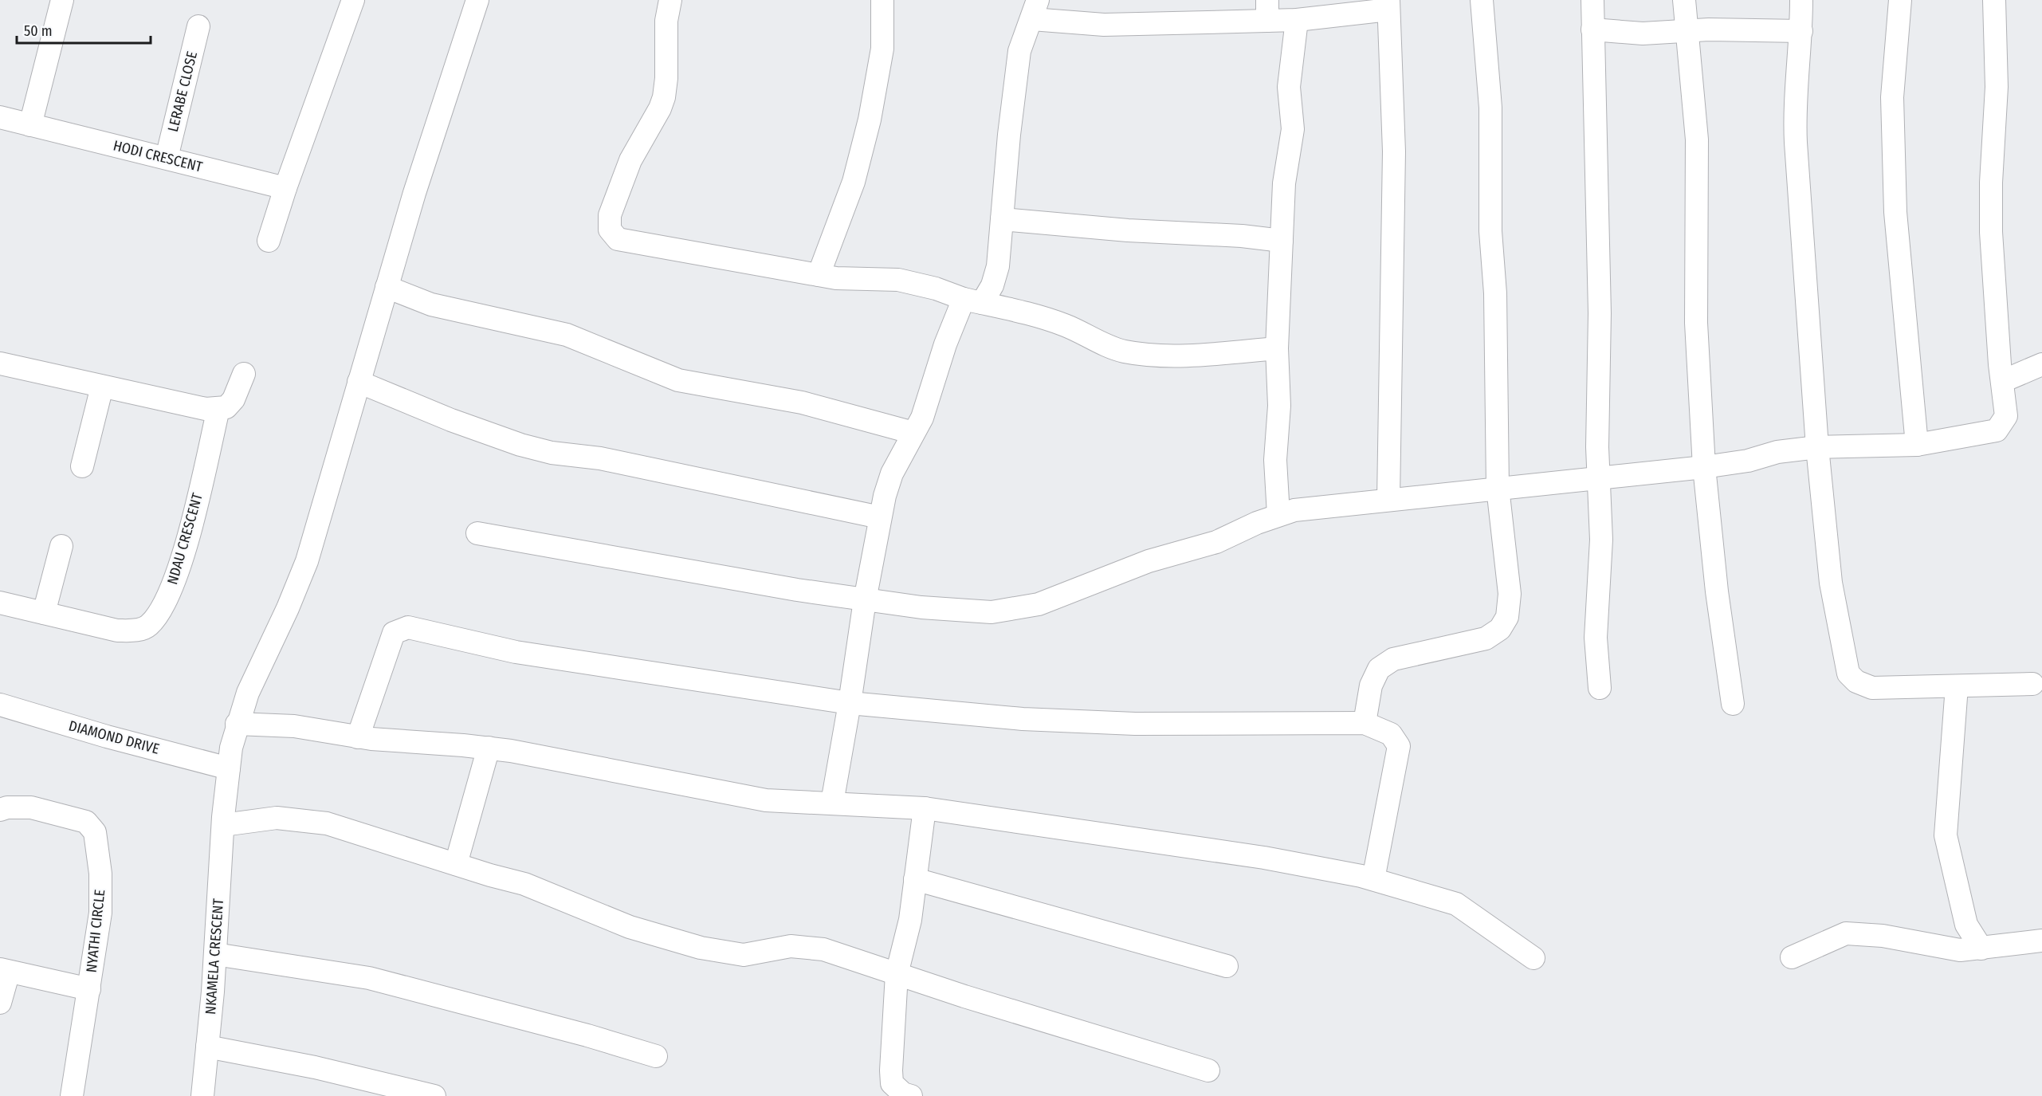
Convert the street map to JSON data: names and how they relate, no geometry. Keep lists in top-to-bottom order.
{
  "streets": {
    "street": [
      "LERABE CLOSE",
      "HODI CRESCENT",
      "NDAU CRESCENT",
      "DIAMOND DRIVE",
      "NYATHI CIRCLE",
      "NKAMELA CRESCENT"
    ]
  },
  "crossings": [
    ["LERABE CLOSE", "HODI CRESCENT"],
    ["DIAMOND DRIVE", "NKAMELA CRESCENT"]
  ],
  "scale_bar": "50 m"
}
